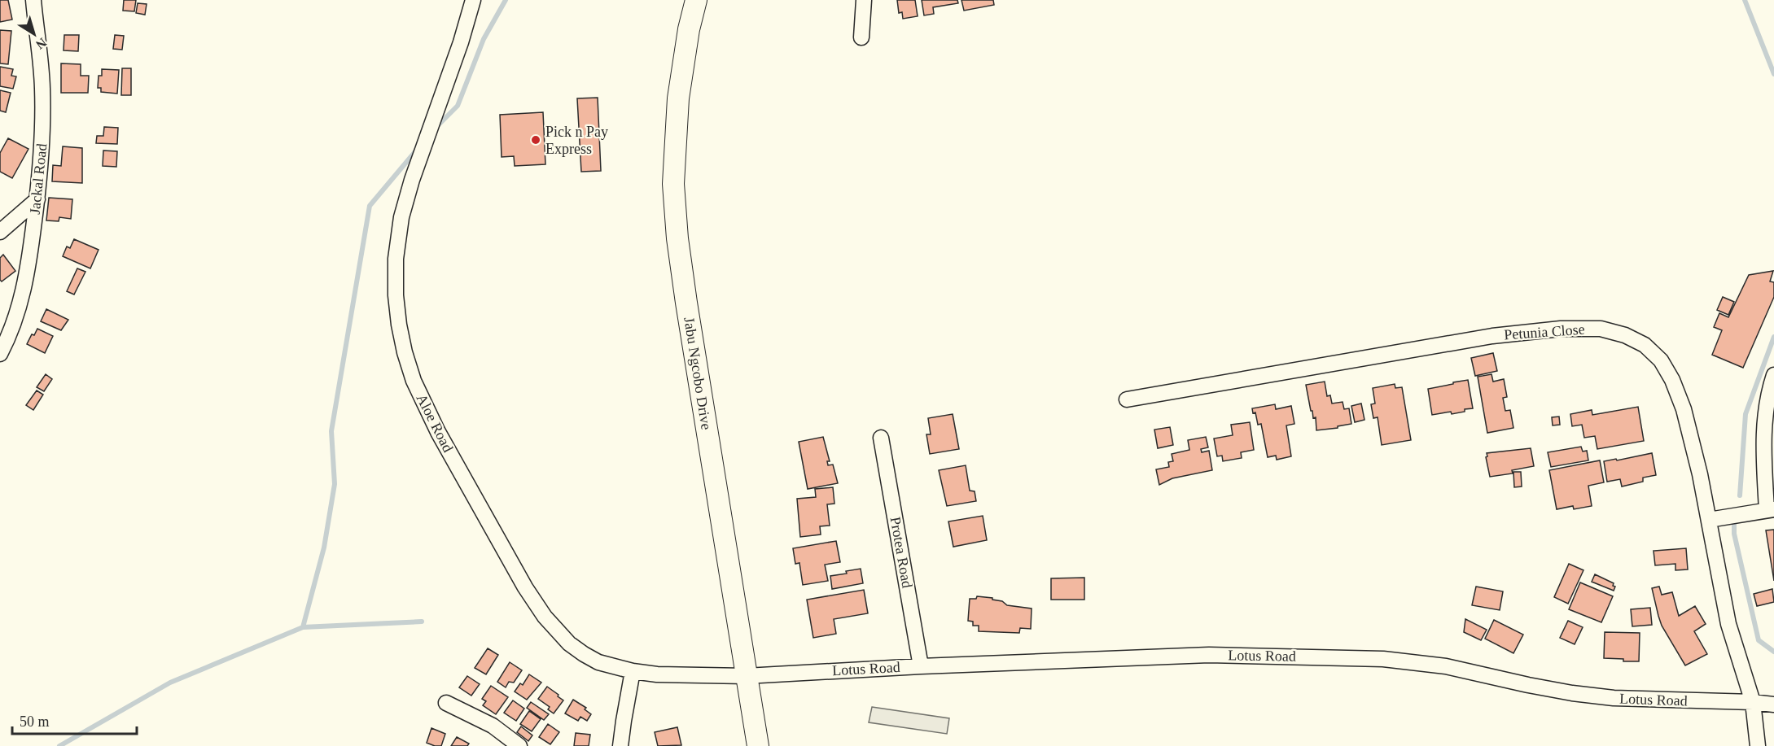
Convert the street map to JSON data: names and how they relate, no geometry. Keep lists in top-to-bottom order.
{
  "streets": {
    "main road": ["Jabu Ngcobo Drive"],
    "street": [
      "Jackal Road",
      "Petunia Close",
      "Aloe Road",
      "Protea Road",
      "Lotus Road"
    ]
  },
  "crossings": [
    ["Petunia Close", "Lotus Road"],
    ["Jabu Ngcobo Drive", "Aloe Road"],
    ["Jabu Ngcobo Drive", "Lotus Road"],
    ["Aloe Road", "Lotus Road"],
    ["Protea Road", "Lotus Road"]
  ],
  "places": ["Pick n Pay Express"],
  "scale_bar": "50 m",
  "north": "bottom right"
}
